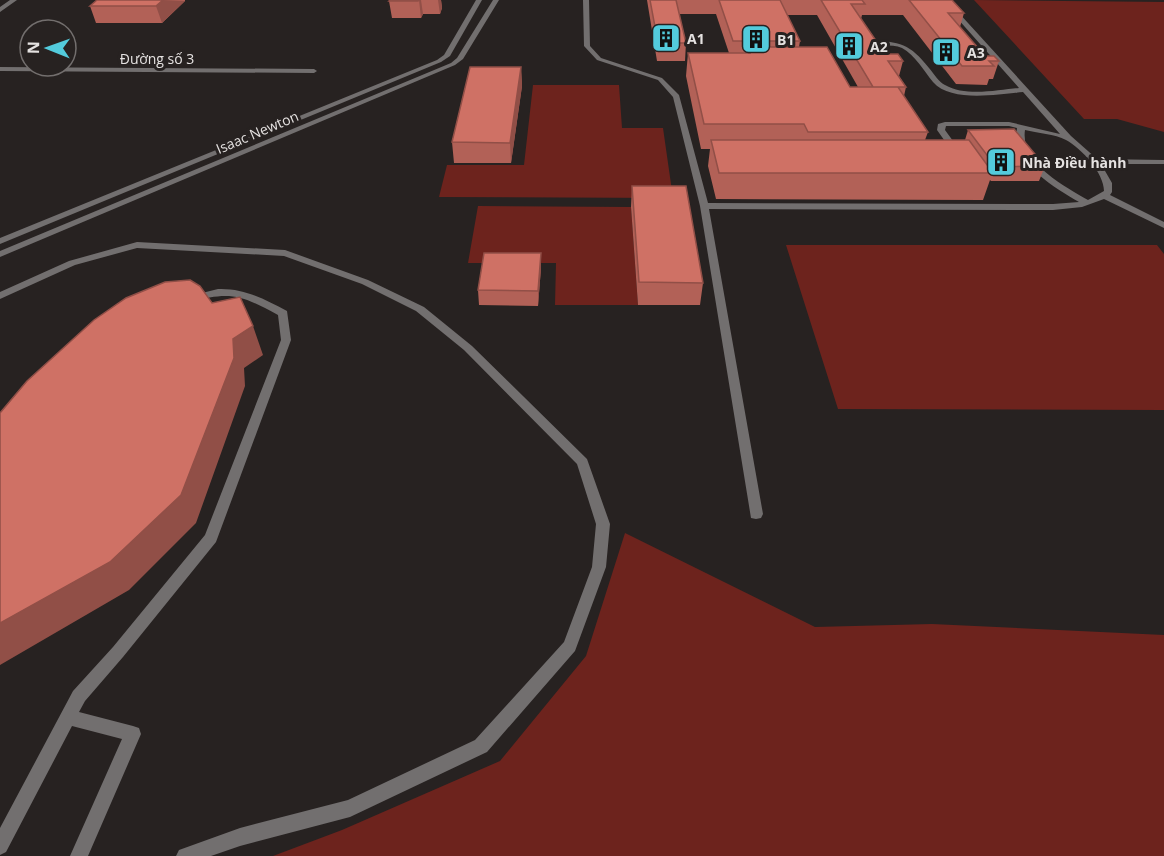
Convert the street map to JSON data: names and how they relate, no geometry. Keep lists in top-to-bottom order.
{
  "streets": {
    "street": ["Đường số 3", "Isaac Newton"]
  },
  "places": {
    "building": [
      "A1",
      "B1",
      "A2",
      "A3",
      "Nhà Điều hành"
    ]
  },
  "north": "left"
}
